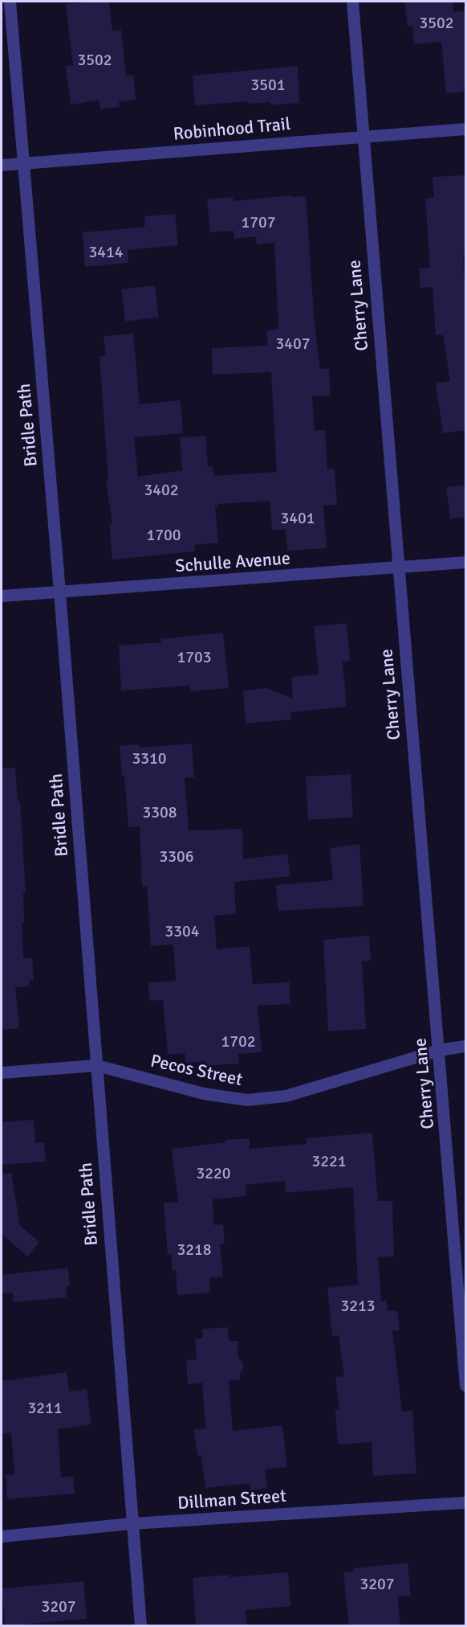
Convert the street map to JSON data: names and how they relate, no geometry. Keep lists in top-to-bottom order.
{
  "streets": {
    "street": [
      "Robinhood Trail",
      "Cherry Lane",
      "Bridle Path",
      "Schulle Avenue",
      "Pecos Street",
      "Dillman Street"
    ]
  },
  "crossings": [
    ["Robinhood Trail", "Cherry Lane"],
    ["Robinhood Trail", "Bridle Path"],
    ["Cherry Lane", "Schulle Avenue"],
    ["Cherry Lane", "Pecos Street"],
    ["Bridle Path", "Schulle Avenue"],
    ["Bridle Path", "Pecos Street"],
    ["Bridle Path", "Dillman Street"]
  ],
  "house_numbers": [
    "3502",
    "3502",
    "3501",
    "1707",
    "3414",
    "3407",
    "3402",
    "3401",
    "1700",
    "1703",
    "3310",
    "3308",
    "3306",
    "3304",
    "1702",
    "3221",
    "3220",
    "3218",
    "3213",
    "3211",
    "3207",
    "3207"
  ]
}
